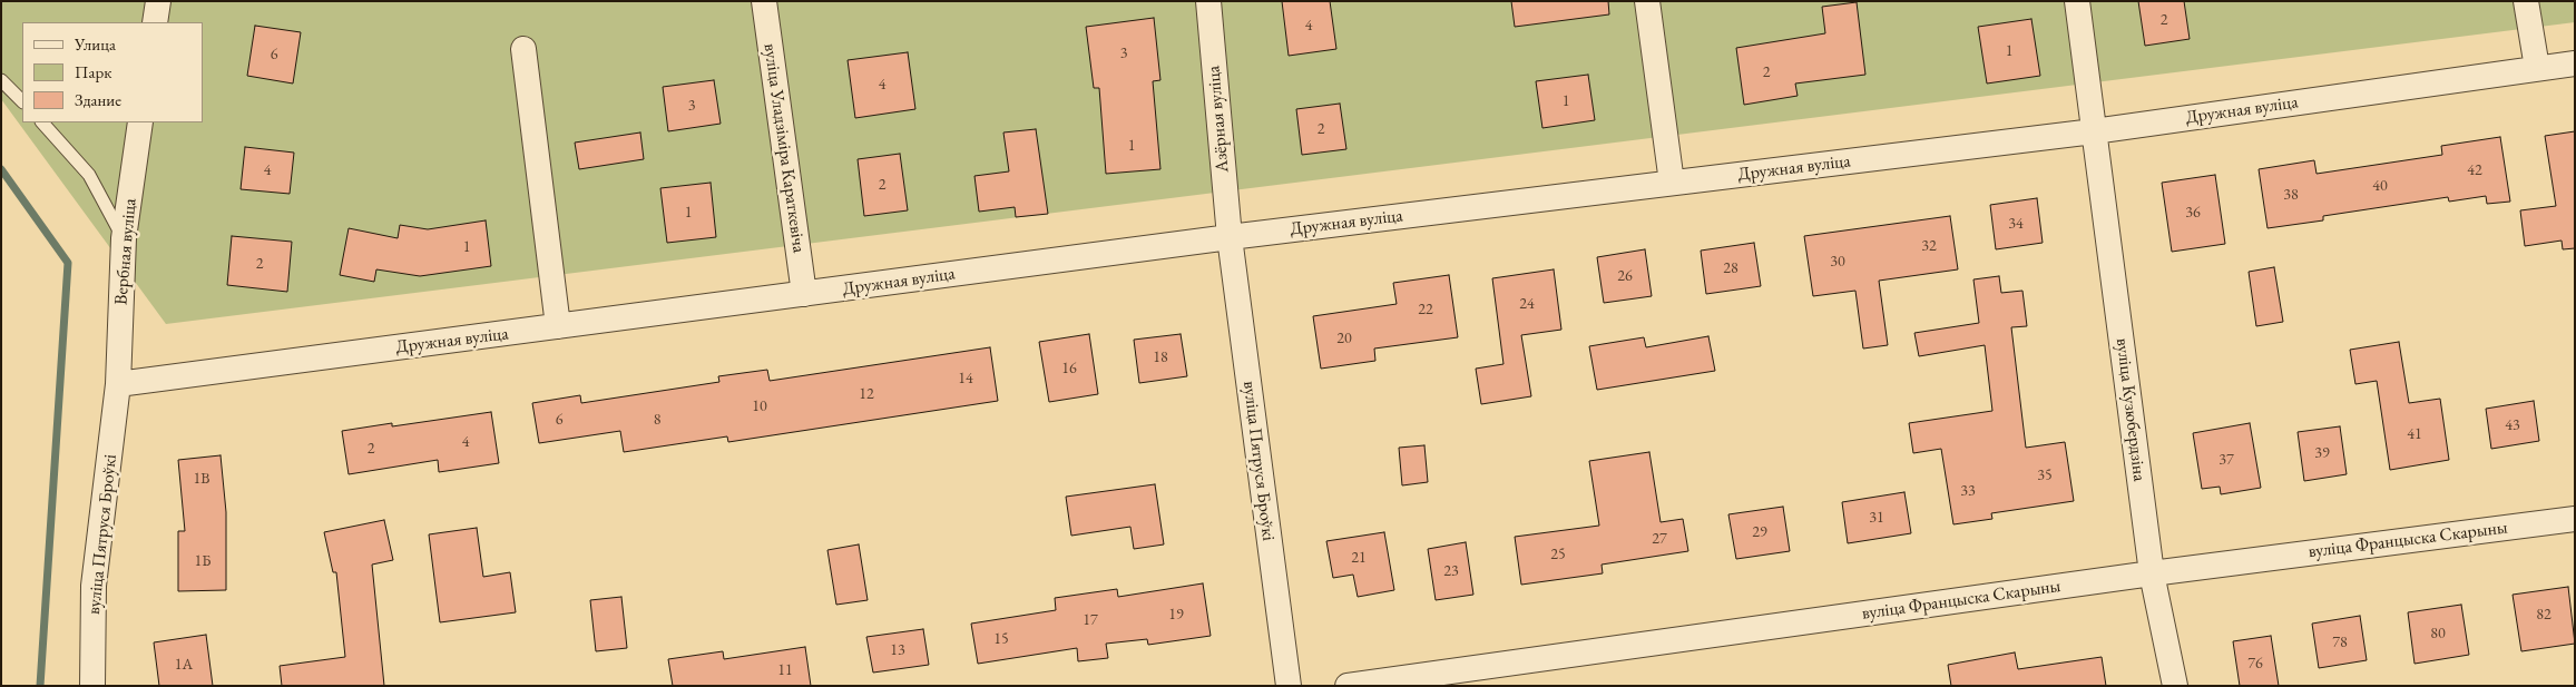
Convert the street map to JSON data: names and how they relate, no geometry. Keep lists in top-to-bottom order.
{
  "streets": {
    "street": [
      "Дружная вуліца",
      "Азёрная вуліца",
      "вуліца Уладзіміра Караткевіча",
      "Вербная вуліца",
      "вуліца Кузюбердзіна",
      "вуліца Пятруся Броўкі",
      "вуліца Францыска Скарыны"
    ]
  },
  "crossings": [
    ["Дружная вуліца", "Азёрная вуліца"],
    ["Дружная вуліца", "вуліца Уладзіміра Караткевіча"],
    ["Дружная вуліца", "Вербная вуліца"],
    ["Дружная вуліца", "вуліца Кузюбердзіна"],
    ["Дружная вуліца", "вуліца Пятруся Броўкі"],
    ["Азёрная вуліца", "вуліца Пятруся Броўкі"],
    ["Вербная вуліца", "вуліца Пятруся Броўкі"],
    ["вуліца Кузюбердзіна", "вуліца Францыска Скарыны"]
  ],
  "house_numbers": [
    "2",
    "4",
    "1",
    "3",
    "6",
    "2",
    "4",
    "1",
    "3",
    "2",
    "1",
    "4",
    "42",
    "2",
    "40",
    "38",
    "1",
    "36",
    "34",
    "32",
    "1",
    "30",
    "2",
    "28",
    "26",
    "24",
    "22",
    "20",
    "18",
    "16",
    "14",
    "12",
    "10",
    "6",
    "8",
    "43",
    "41",
    "4",
    "2",
    "39",
    "37",
    "35",
    "1В",
    "33",
    "31",
    "29",
    "27",
    "25",
    "21",
    "1Б",
    "23",
    "19",
    "82",
    "17",
    "80",
    "15",
    "78",
    "13",
    "76",
    "1А",
    "11"
  ],
  "legend": ["Улица", "Парк", "Здание"]
}
